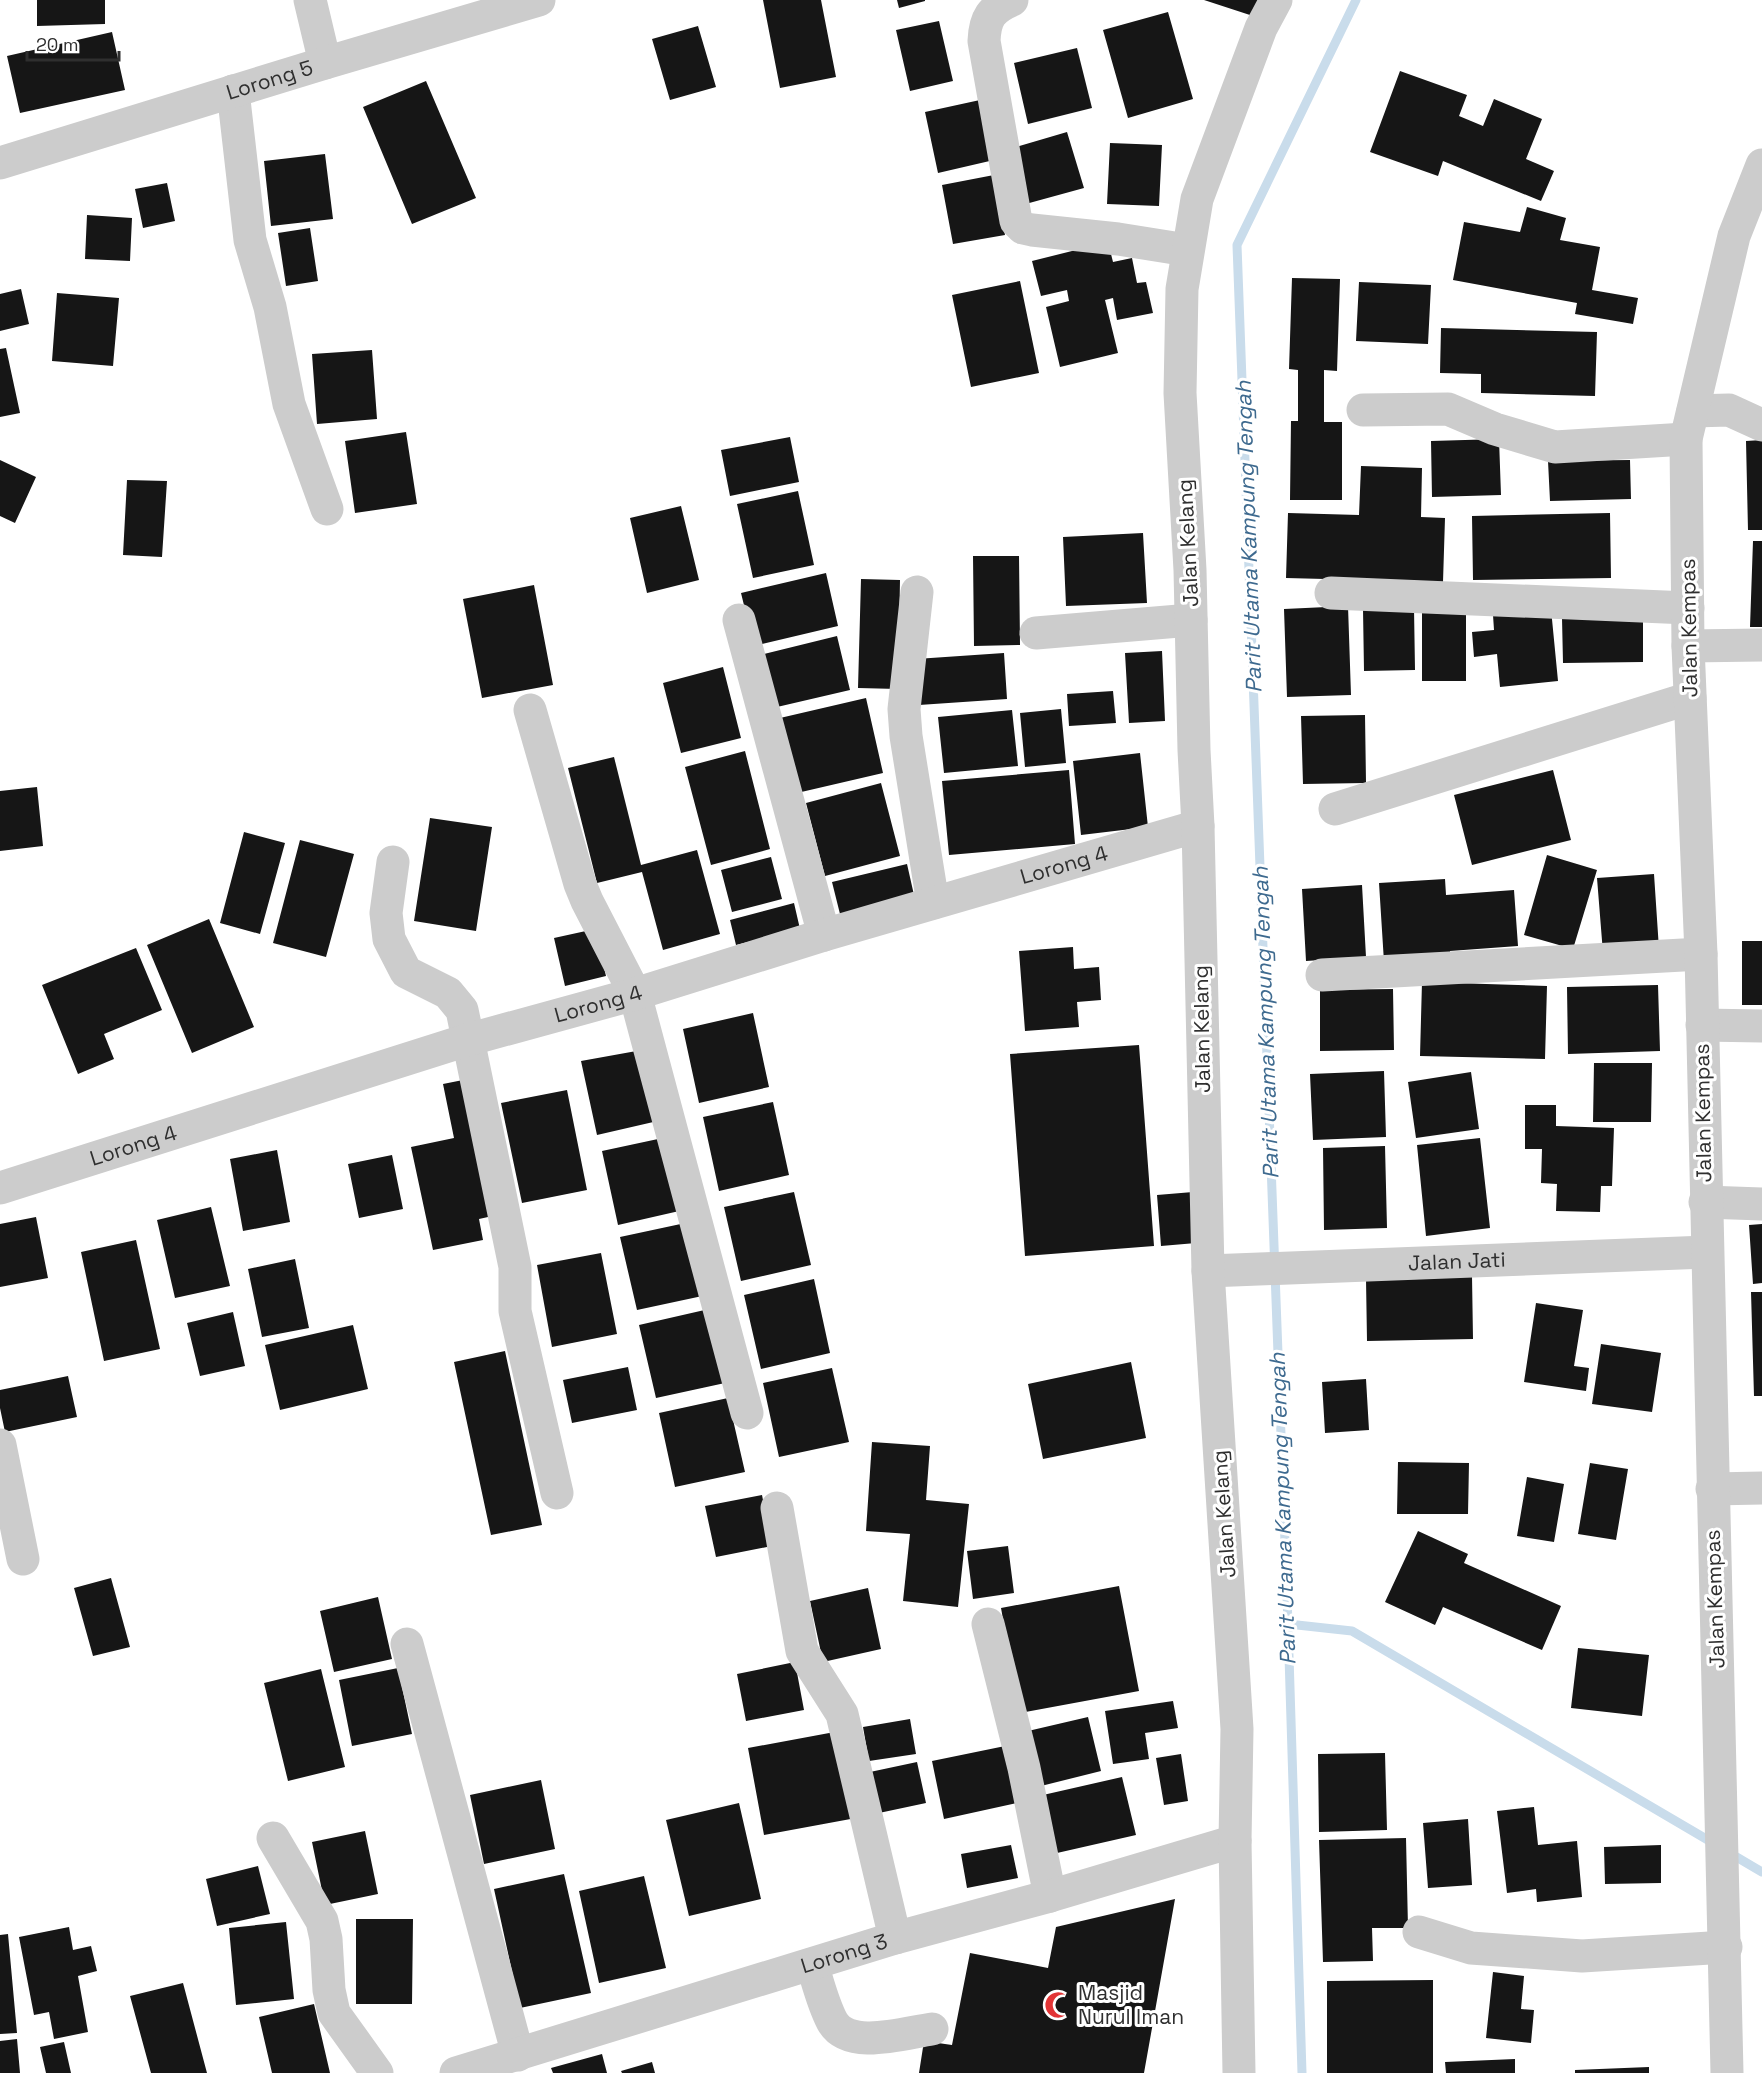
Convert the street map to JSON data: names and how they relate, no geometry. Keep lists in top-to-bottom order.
{
  "streets": {
    "street": [
      "Lorong 5",
      "Jalan Kelang",
      "Jalan Kempas",
      "Lorong 4",
      "Jalan Jati",
      "Lorong 3"
    ]
  },
  "crossings": [
    ["Jalan Kelang", "Lorong 4"],
    ["Jalan Kelang", "Jalan Jati"],
    ["Jalan Kelang", "Lorong 3"],
    ["Jalan Kempas", "Jalan Jati"]
  ],
  "water": ["Parit Utama Kampung Tengah"],
  "places": {
    "mosque": ["Masjid Nurul Iman"]
  },
  "scale_bar": "20 m"
}
